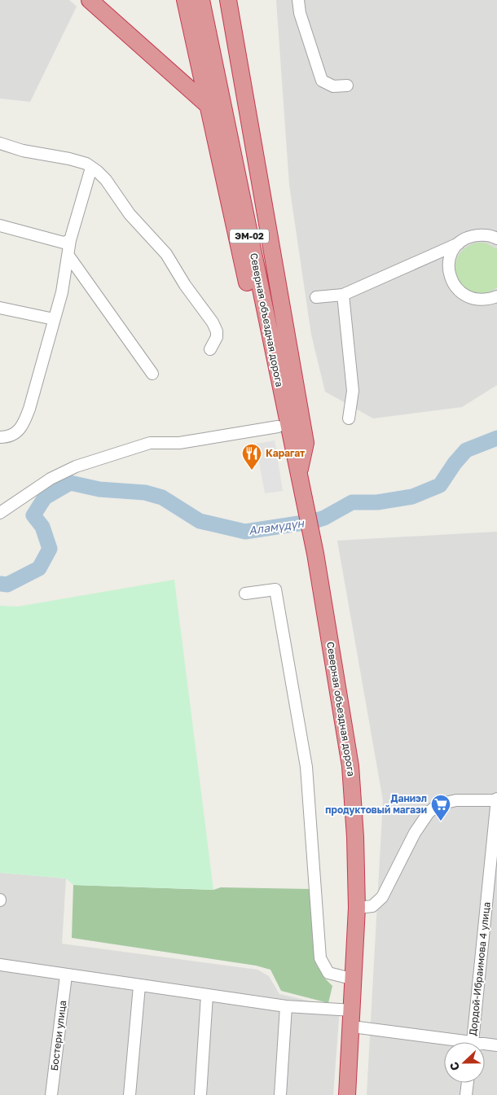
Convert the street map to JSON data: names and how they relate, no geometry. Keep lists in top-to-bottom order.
{
  "streets": {
    "highway": ["ЭМ-02", "Северная объездная дорога"],
    "street": ["Дордой-Ибраимова 4 улица", "Бостери улица"]
  },
  "water": ["Аламүдүн"],
  "places": {
    "restaurant": ["Карагат"],
    "supermarket": ["Даниэл продуктовый магази"]
  },
  "north": "left"
}
